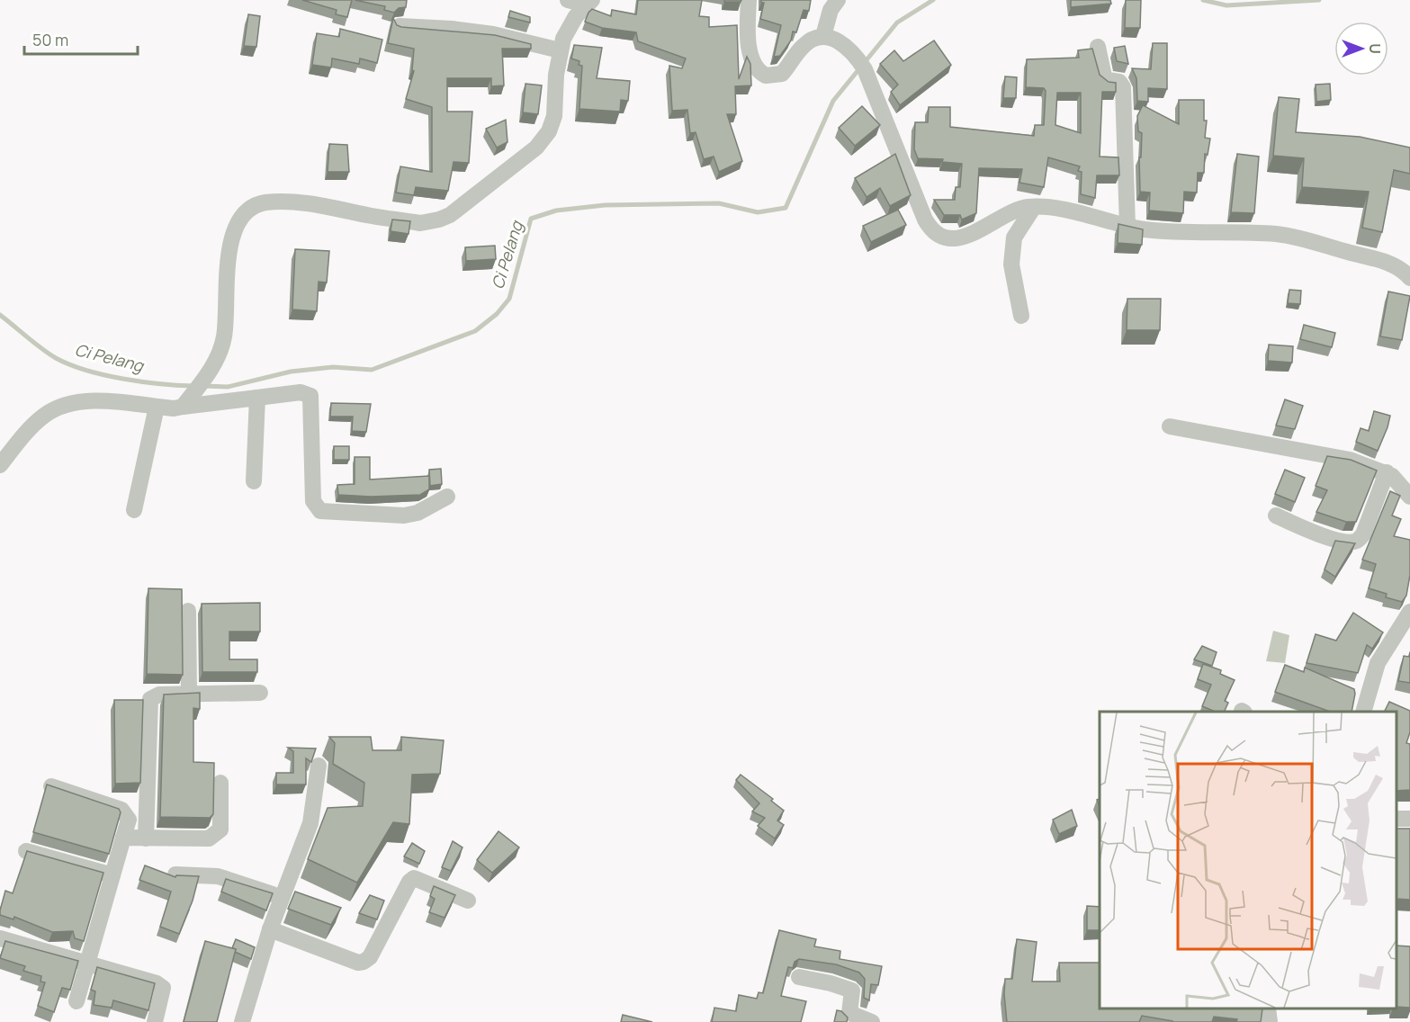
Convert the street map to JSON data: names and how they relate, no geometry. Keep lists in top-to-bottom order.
{
  "water": ["Ci Pelang"],
  "scale_bar": "50 m",
  "north": "right"
}
